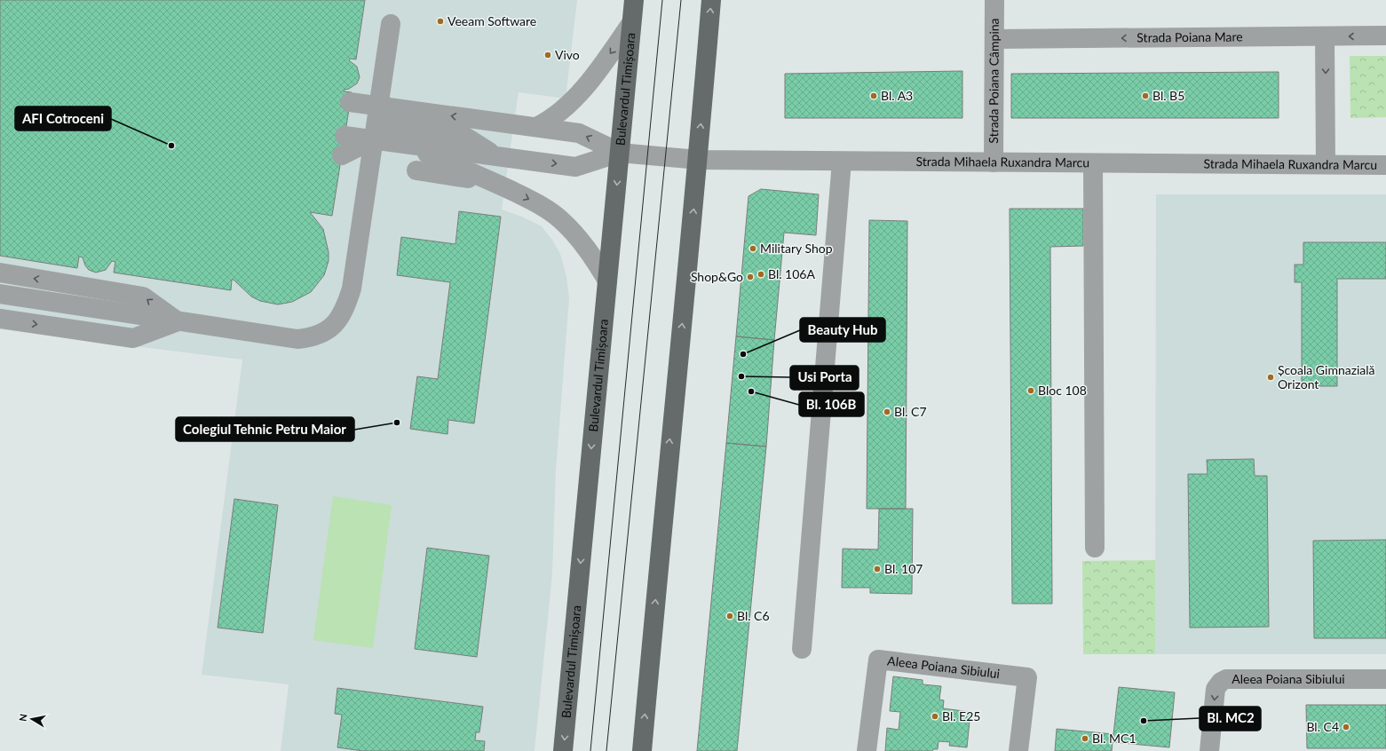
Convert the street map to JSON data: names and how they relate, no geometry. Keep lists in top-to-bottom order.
{
  "streets": {
    "main road": ["Bulevardul Timișoara"],
    "street": [
      "Strada Poiana Mare",
      "Strada Poiana Câmpina",
      "Strada Mihaela Ruxandra Marcu",
      "Aleea Poiana Sibiului"
    ]
  },
  "crossings": [
    ["Strada Poiana Mare", "Strada Poiana Câmpina"],
    ["Strada Poiana Câmpina", "Strada Mihaela Ruxandra Marcu"],
    ["Bulevardul Timișoara", "Strada Mihaela Ruxandra Marcu"]
  ],
  "one_way": ["Strada Poiana Mare"],
  "places": [
    "Veeam Software",
    "Vivo",
    "Bl. A3",
    "Bl. B5",
    "AFI Cotroceni",
    "Military Shop",
    "Bl. 106A",
    "Shop&Go",
    "Beauty Hub",
    "Usi Porta",
    "Școala Gimnazială Orizont",
    "Bloc 108",
    "Bl. 106B",
    "Bl. C7",
    "Colegiul Tehnic Petru Maior",
    "Bl. 107",
    "Bl. C6",
    "Bl. E25",
    "Bl. MC2",
    "Bl. C4",
    "Bl. MC1"
  ],
  "north": "left"
}
